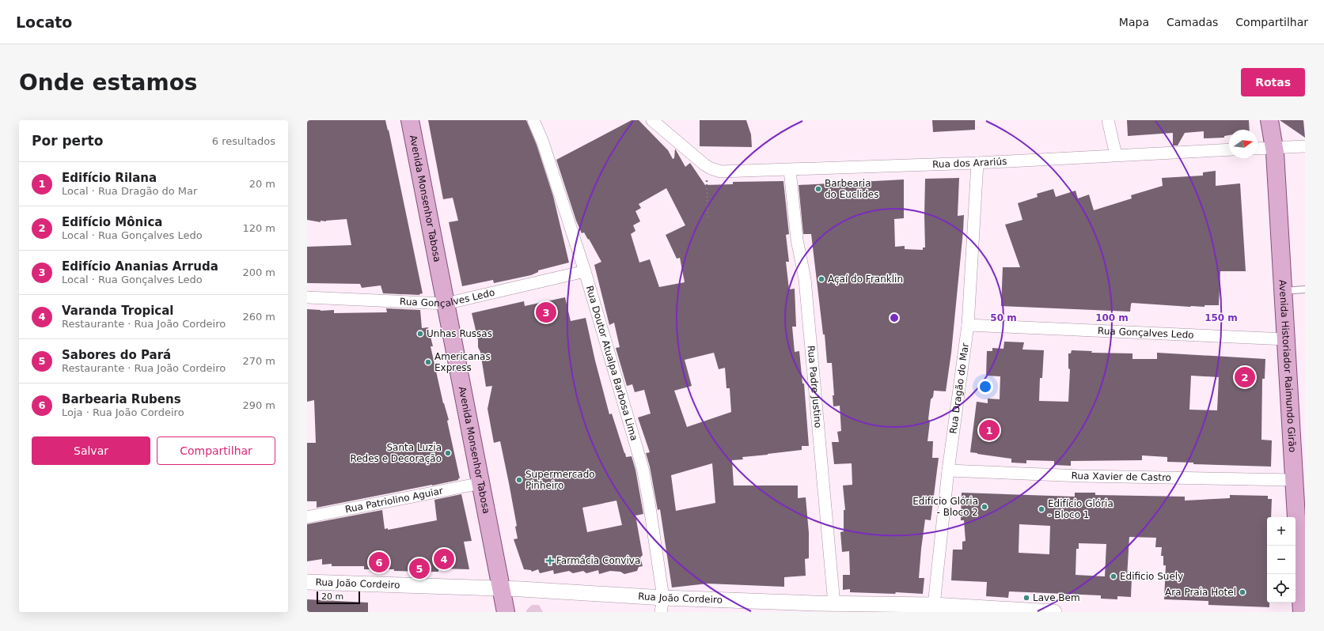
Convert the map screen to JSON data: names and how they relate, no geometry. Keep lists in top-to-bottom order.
{
  "streets": {
    "main road": ["Avenida Monsenhor Tabosa", "Avenida Historiador Raimundo Girão"],
    "street": [
      "Rua dos Arariús",
      "Rua Gonçalves Ledo",
      "Rua Doutor Atualpa Barbosa Lima",
      "Rua Padre Justino",
      "Rua Dragão do Mar",
      "Rua Xavier de Castro",
      "Rua Patriolino Aguiar",
      "Rua João Cordeiro"
    ]
  },
  "crossings": [
    ["Rua dos Arariús", "Rua Padre Justino"],
    ["Rua dos Arariús", "Rua Dragão do Mar"],
    ["Avenida Monsenhor Tabosa", "Rua Gonçalves Ledo"],
    ["Avenida Monsenhor Tabosa", "Rua Patriolino Aguiar"],
    ["Avenida Monsenhor Tabosa", "Rua João Cordeiro"],
    ["Rua Gonçalves Ledo", "Rua Doutor Atualpa Barbosa Lima"],
    ["Rua Gonçalves Ledo", "Avenida Historiador Raimundo Girão"],
    ["Rua Gonçalves Ledo", "Rua Dragão do Mar"],
    ["Rua Doutor Atualpa Barbosa Lima", "Rua João Cordeiro"],
    ["Avenida Historiador Raimundo Girão", "Rua Xavier de Castro"],
    ["Rua Padre Justino", "Rua João Cordeiro"],
    ["Rua Dragão do Mar", "Rua Xavier de Castro"],
    ["Rua Dragão do Mar", "Rua João Cordeiro"]
  ],
  "places": {
    "other": [
      "Barbearia do Euclides",
      "Açaí do Franklin",
      "Unhas Russas",
      "Americanas Express",
      "Santa Luzia Redes e Decoração",
      "Supermercado Pinheiro",
      "Edifício Glória - Bloco 2",
      "Edifício Glória - Bloco 1",
      "Edificio Suely",
      "Ara Praia Hotel",
      "Lave Bem"
    ],
    "health": ["Farmácia Conviva"]
  },
  "scale_bar": "20 m",
  "north": "right",
  "page": {
    "header": "Locato",
    "nav": ["Mapa", "Camadas", "Compartilhar"],
    "buttons": [
      "Rotas",
      ["Salvar", "Compartilhar"]
    ],
    "title": "Onde estamos",
    "heading": ["Por perto", "6 resultados"],
    "list": [
      {
        "mark": "1",
        "name": "Edifício Rilana",
        "note": "Local · Rua Dragão do Mar",
        "value": "20 m"
      },
      {
        "mark": "2",
        "name": "Edifício Mônica",
        "note": "Local · Rua Gonçalves Ledo",
        "value": "120 m"
      },
      {
        "mark": "3",
        "name": "Edifício Ananias Arruda",
        "note": "Local · Rua Gonçalves Ledo",
        "value": "200 m"
      },
      {
        "mark": "4",
        "name": "Varanda Tropical",
        "note": "Restaurante · Rua João Cordeiro",
        "value": "260 m"
      },
      {
        "mark": "5",
        "name": "Sabores do Pará",
        "note": "Restaurante · Rua João Cordeiro",
        "value": "270 m"
      },
      {
        "mark": "6",
        "name": "Barbearia Rubens",
        "note": "Loja · Rua João Cordeiro",
        "value": "290 m"
      }
    ],
    "pins": [
      "3",
      "2",
      "1",
      "4",
      "6",
      "5"
    ],
    "map_buttons": ["+", "−"],
    "scale": "20 m"
  },
  "rings": ["50 m", "100 m", "150 m"]
}
